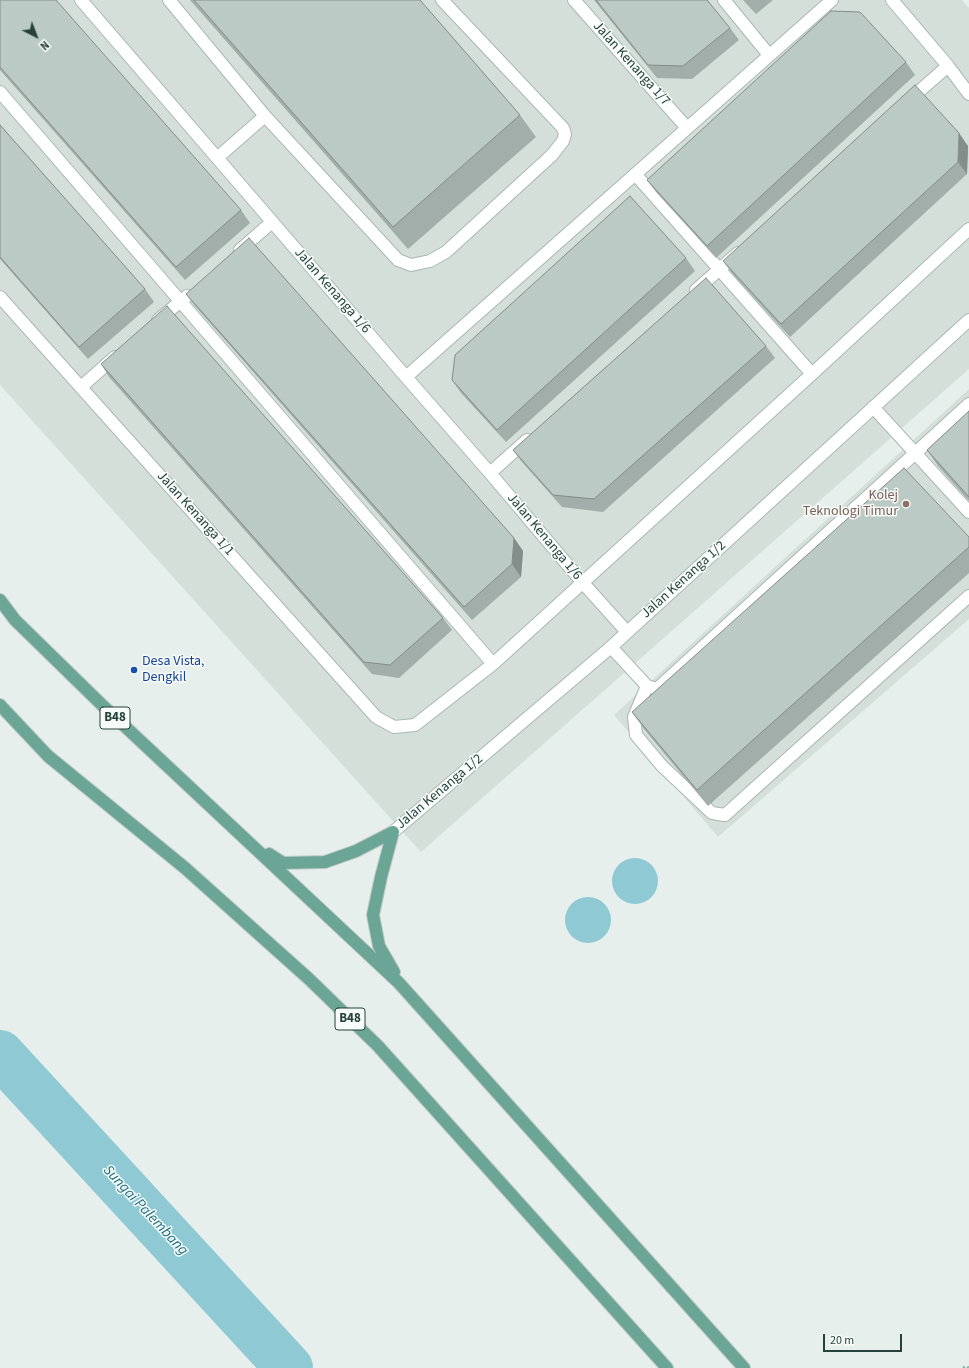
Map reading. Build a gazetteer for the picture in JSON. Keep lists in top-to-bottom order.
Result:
{
  "streets": {
    "main road": ["B48"],
    "street": [
      "Jalan Kenanga 1/7",
      "Jalan Kenanga 1/6",
      "Jalan Kenanga 1/1",
      "Jalan Kenanga 1/2"
    ]
  },
  "crossings": [
    ["Jalan Kenanga 1/6", "Jalan Kenanga 1/2"]
  ],
  "water": ["Sungai Palembang"],
  "places": ["Kolej Teknologi Timur", "Desa Vista, Dengkil"],
  "scale_bar": "20 m",
  "north": "bottom right"
}
